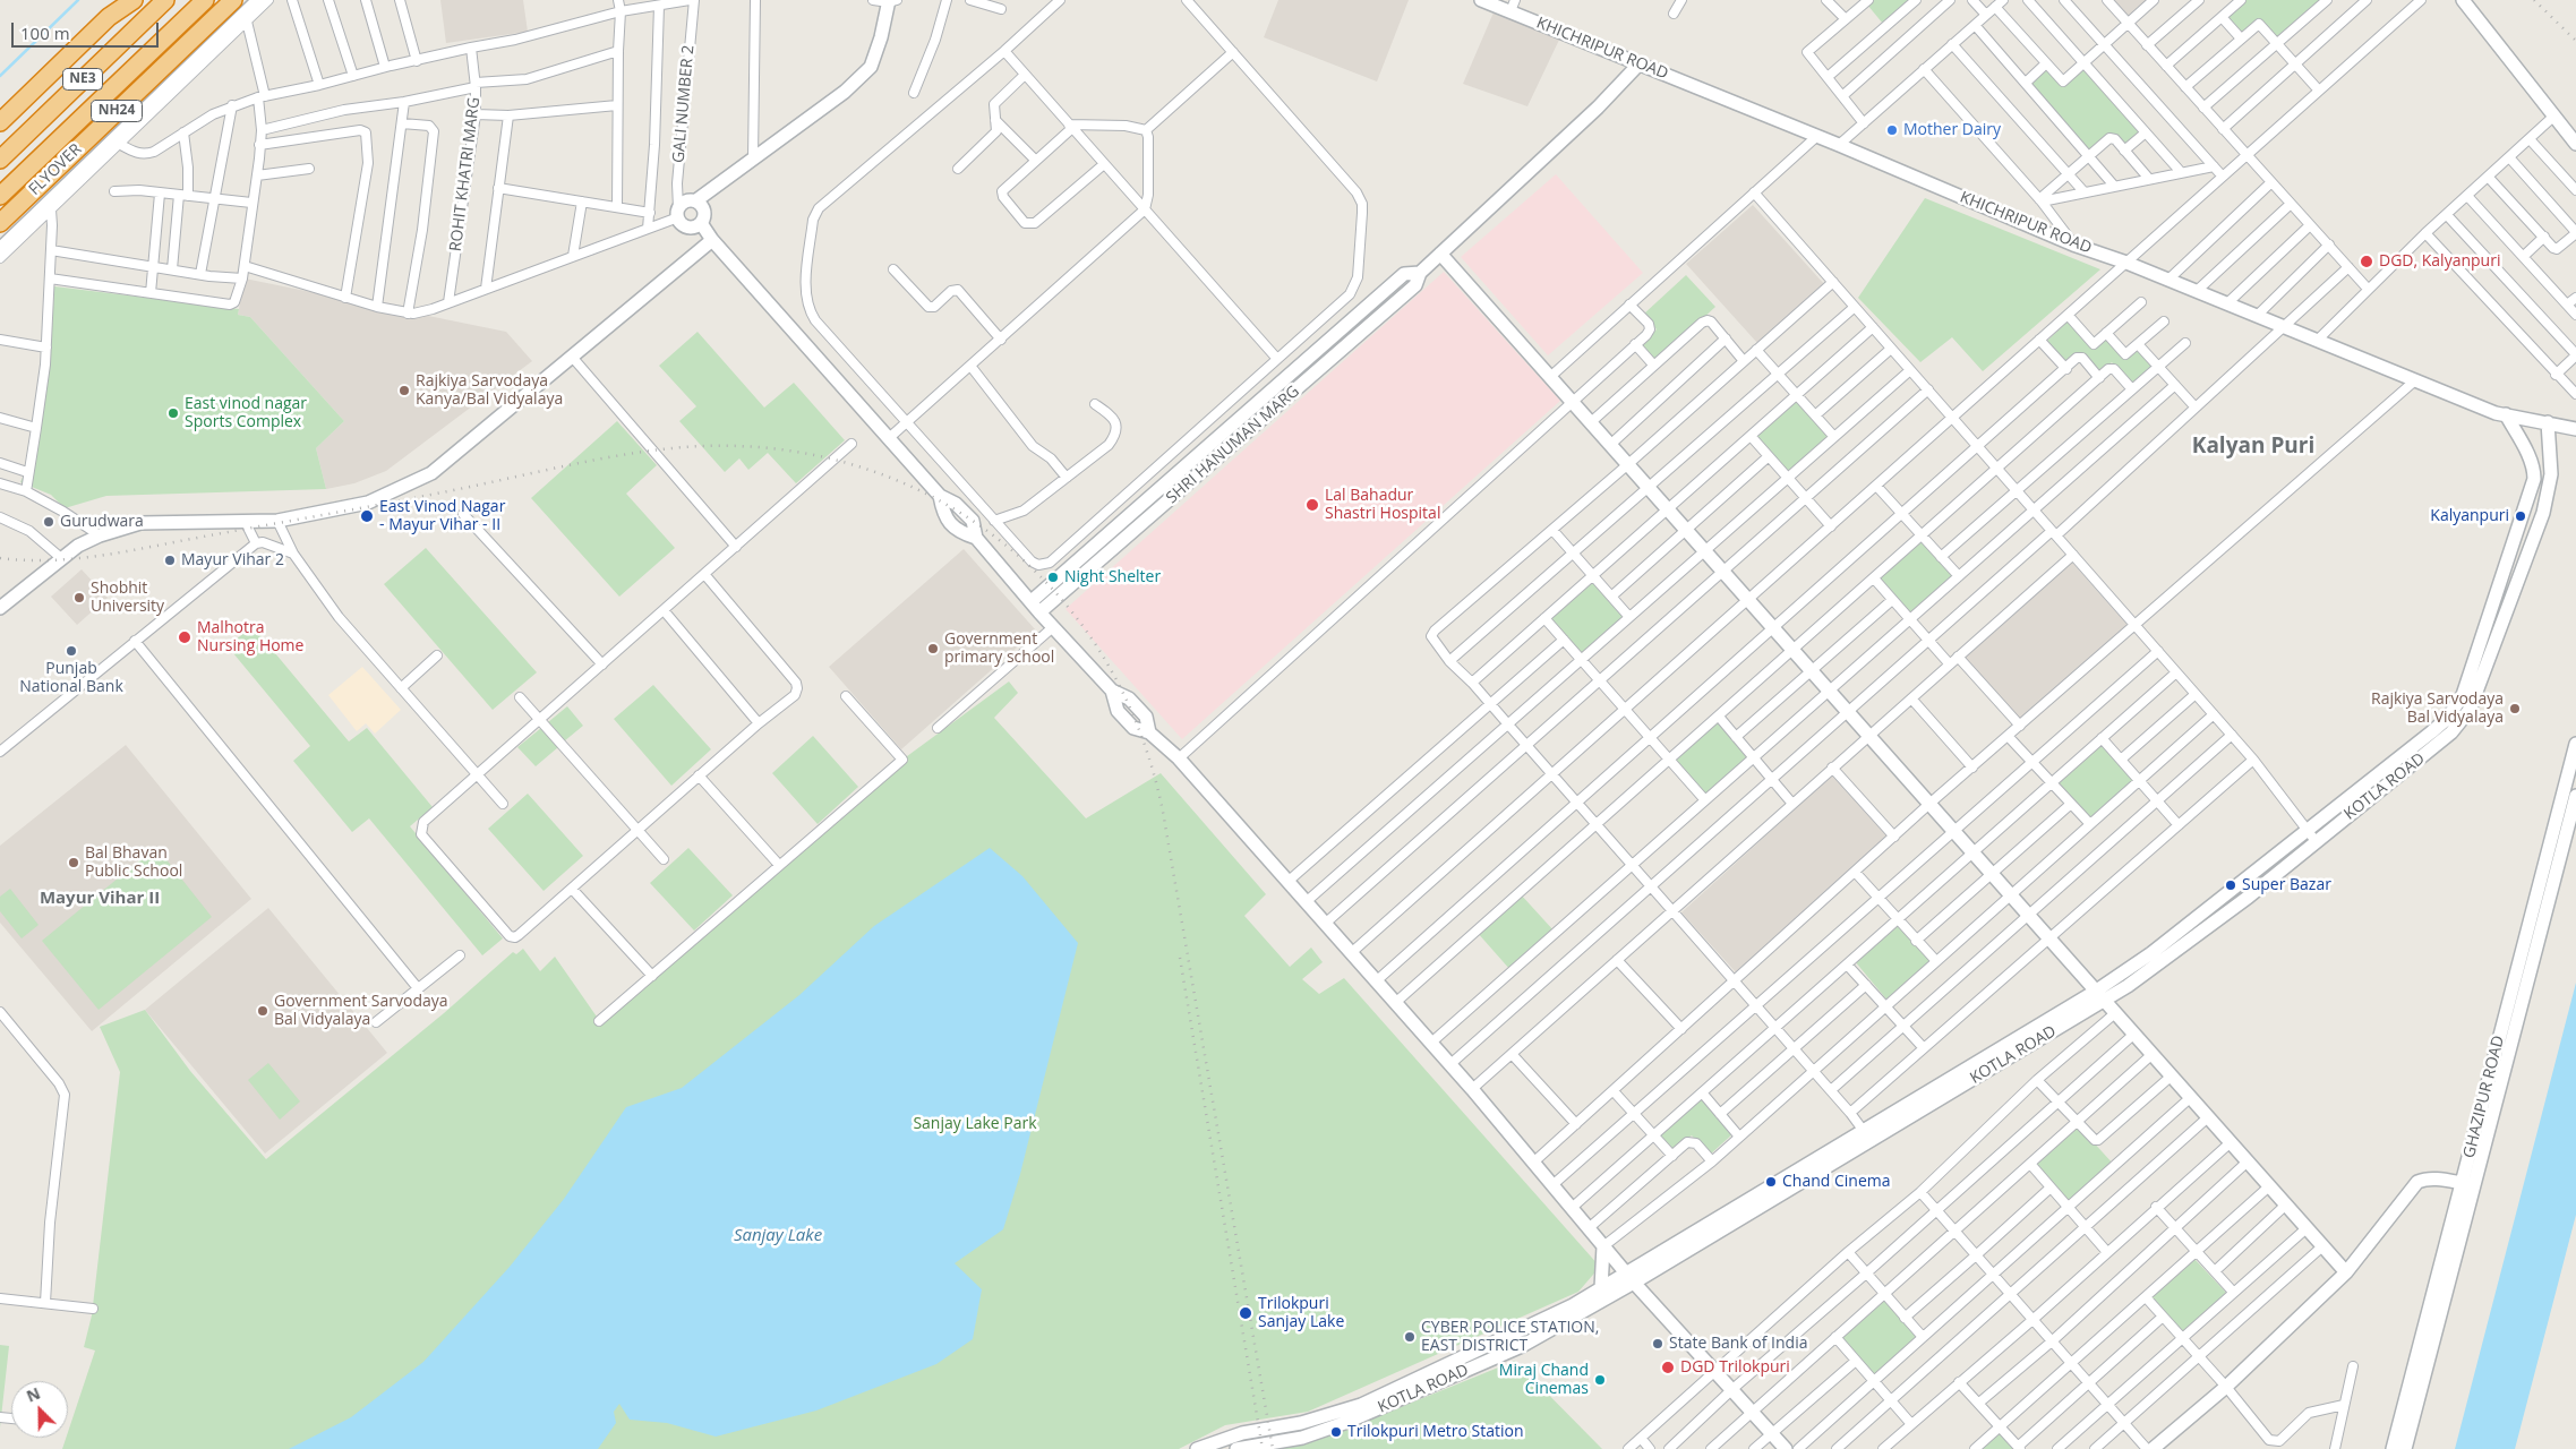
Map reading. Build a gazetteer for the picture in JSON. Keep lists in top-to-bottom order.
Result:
{
  "streets": {
    "highway": ["NE3", "NH24", "FLYOVER"],
    "street": [
      "KHICHRIPUR ROAD",
      "GALI NUMBER 2",
      "ROHIT KHATRI MARG",
      "SHRI HANUMAN MARG",
      "KOTLA ROAD",
      "GHAZIPUR ROAD"
    ]
  },
  "crossings": [
    ["KHICHRIPUR ROAD", "SHRI HANUMAN MARG"],
    ["KHICHRIPUR ROAD", "KOTLA ROAD"]
  ],
  "districts": ["Kalyan Puri", "Mayur Vihar II"],
  "water": ["Sanjay Lake"],
  "parks": ["Sanjay Lake Park"],
  "places": [
    "Mother Dairy",
    "DGD, Kalyanpuri",
    "Rajkiya Sarvodaya Kanya/Bal Vidyalaya",
    "East vinod nagar Sports Complex",
    "Lal Bahadur Shastri Hospital",
    "East Vinod Nagar - Mayur Vihar - II",
    "Kalyanpuri",
    "Gurudwara",
    "Mayur Vihar 2",
    "Night Shelter",
    "Shobhit University",
    "Malhotra Nursing Home",
    "Government primary school",
    "Punjab National Bank",
    "Rajkiya Sarvodaya Bal Vidyalaya",
    "Bal Bhavan Public School",
    "Super Bazar",
    "Government Sarvodaya Bal Vidyalaya",
    "Chand Cinema",
    "Trilokpuri Sanjay Lake",
    "CYBER POLICE STATION, EAST DISTRICT",
    "State Bank of India",
    "DGD Trilokpuri",
    "Miraj Chand Cinemas",
    "Trilokpuri Metro Station"
  ],
  "scale_bar": "100 m",
  "north": "top left"
}
